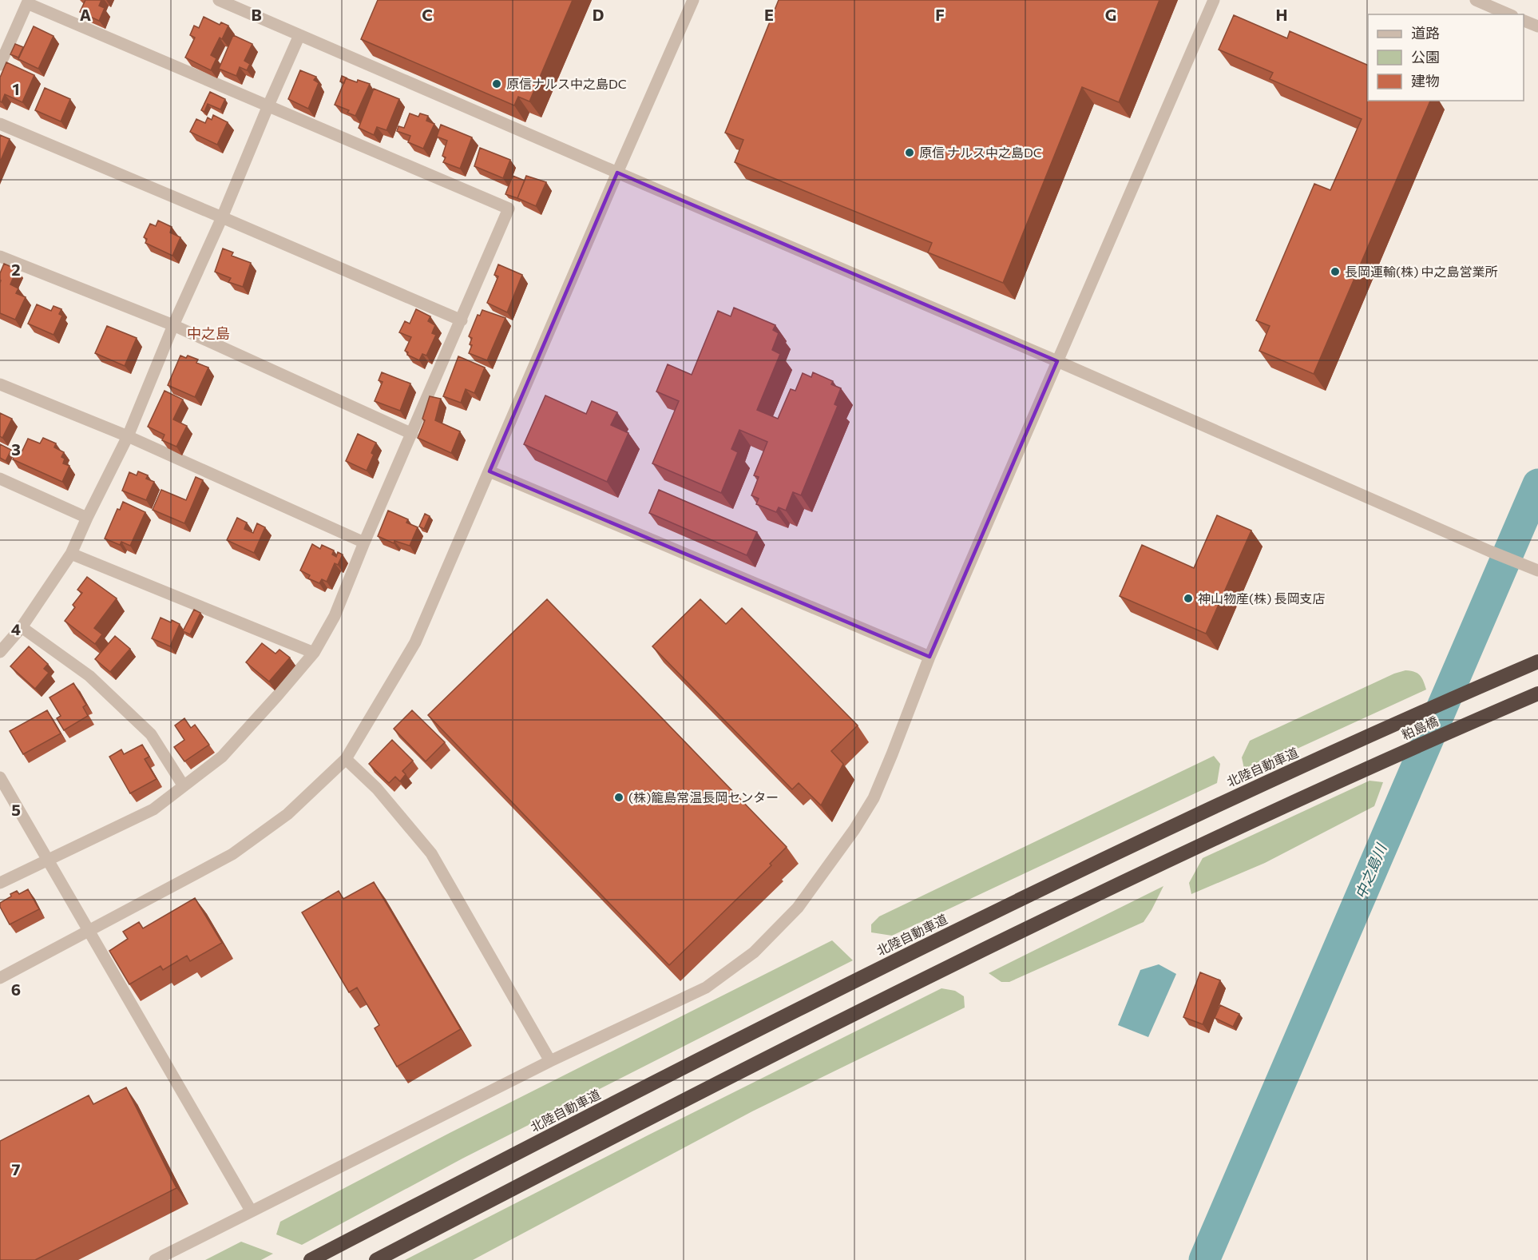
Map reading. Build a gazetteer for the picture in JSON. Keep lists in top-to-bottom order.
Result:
{
  "streets": {
    "highway": ["粕島橋", "北陸自動車道"]
  },
  "districts": ["中之島"],
  "water": ["中之島川"],
  "places": [
    "原信ナルス中之島DC",
    "原信 ナルス中之島DC",
    "長岡運輸(株) 中之島営業所",
    "神山物産(株) 長岡支店",
    "(株)籠島常温長岡センター"
  ],
  "legend": ["道路", "公園", "建物"],
  "grid": {
    "columns": [
      "A",
      "B",
      "C",
      "D",
      "E",
      "F",
      "G",
      "H"
    ],
    "rows": [
      "1",
      "2",
      "3",
      "4",
      "5",
      "6",
      "7"
    ]
  }
}
